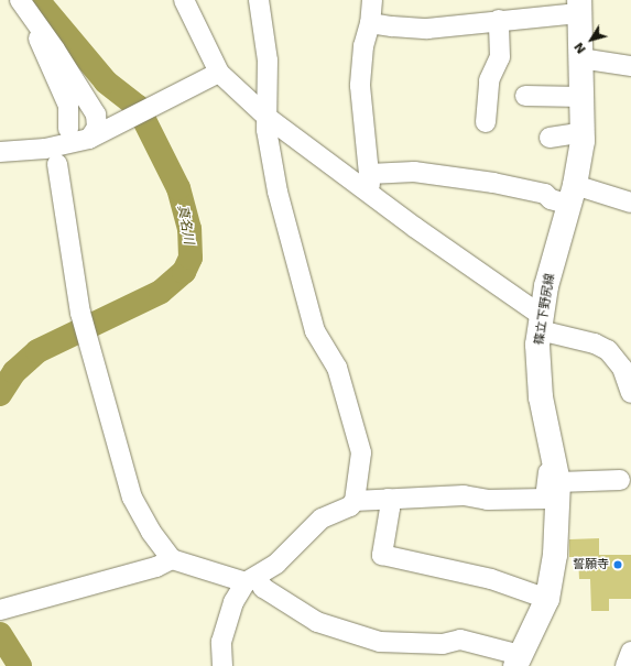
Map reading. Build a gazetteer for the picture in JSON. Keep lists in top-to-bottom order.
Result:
{
  "streets": {
    "main road": ["篠立下野尻線"]
  },
  "water": ["真名川"],
  "places": ["誓願寺"],
  "north": "bottom left"
}
